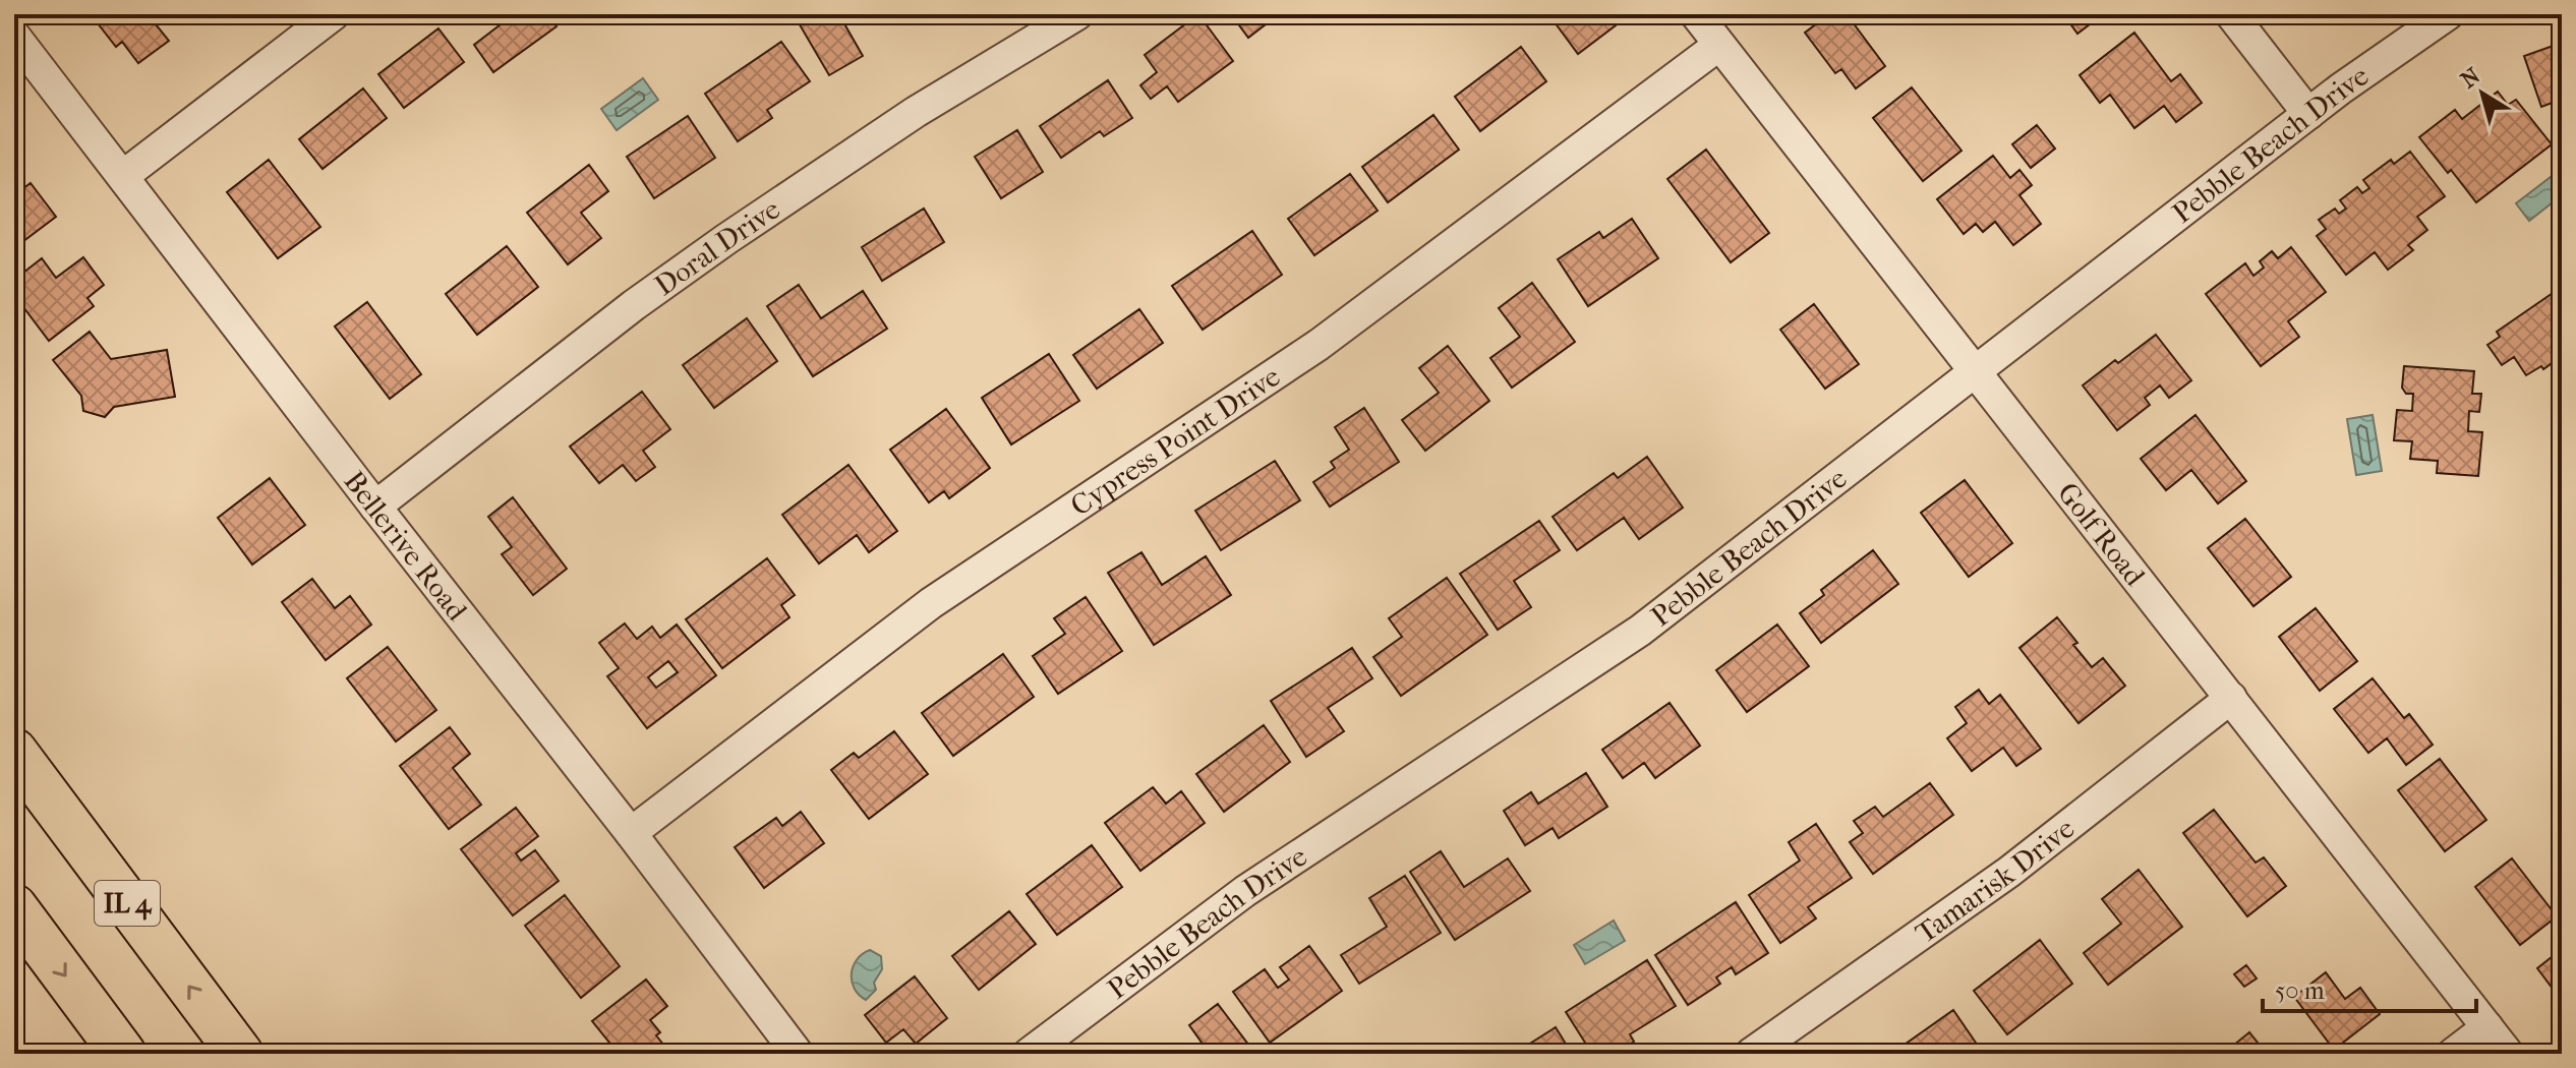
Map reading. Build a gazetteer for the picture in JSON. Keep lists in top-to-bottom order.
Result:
{
  "streets": {
    "highway": ["IL 4"],
    "street": [
      "Pebble Beach Drive",
      "Doral Drive",
      "Cypress Point Drive",
      "Golf Road",
      "Bellerive Road",
      "Tamarisk Drive"
    ]
  },
  "crossings": [
    ["Pebble Beach Drive", "Golf Road"],
    ["Doral Drive", "Bellerive Road"],
    ["Cypress Point Drive", "Golf Road"],
    ["Cypress Point Drive", "Bellerive Road"],
    ["Golf Road", "Tamarisk Drive"]
  ],
  "scale_bar": "50 m",
  "north": "top left"
}
